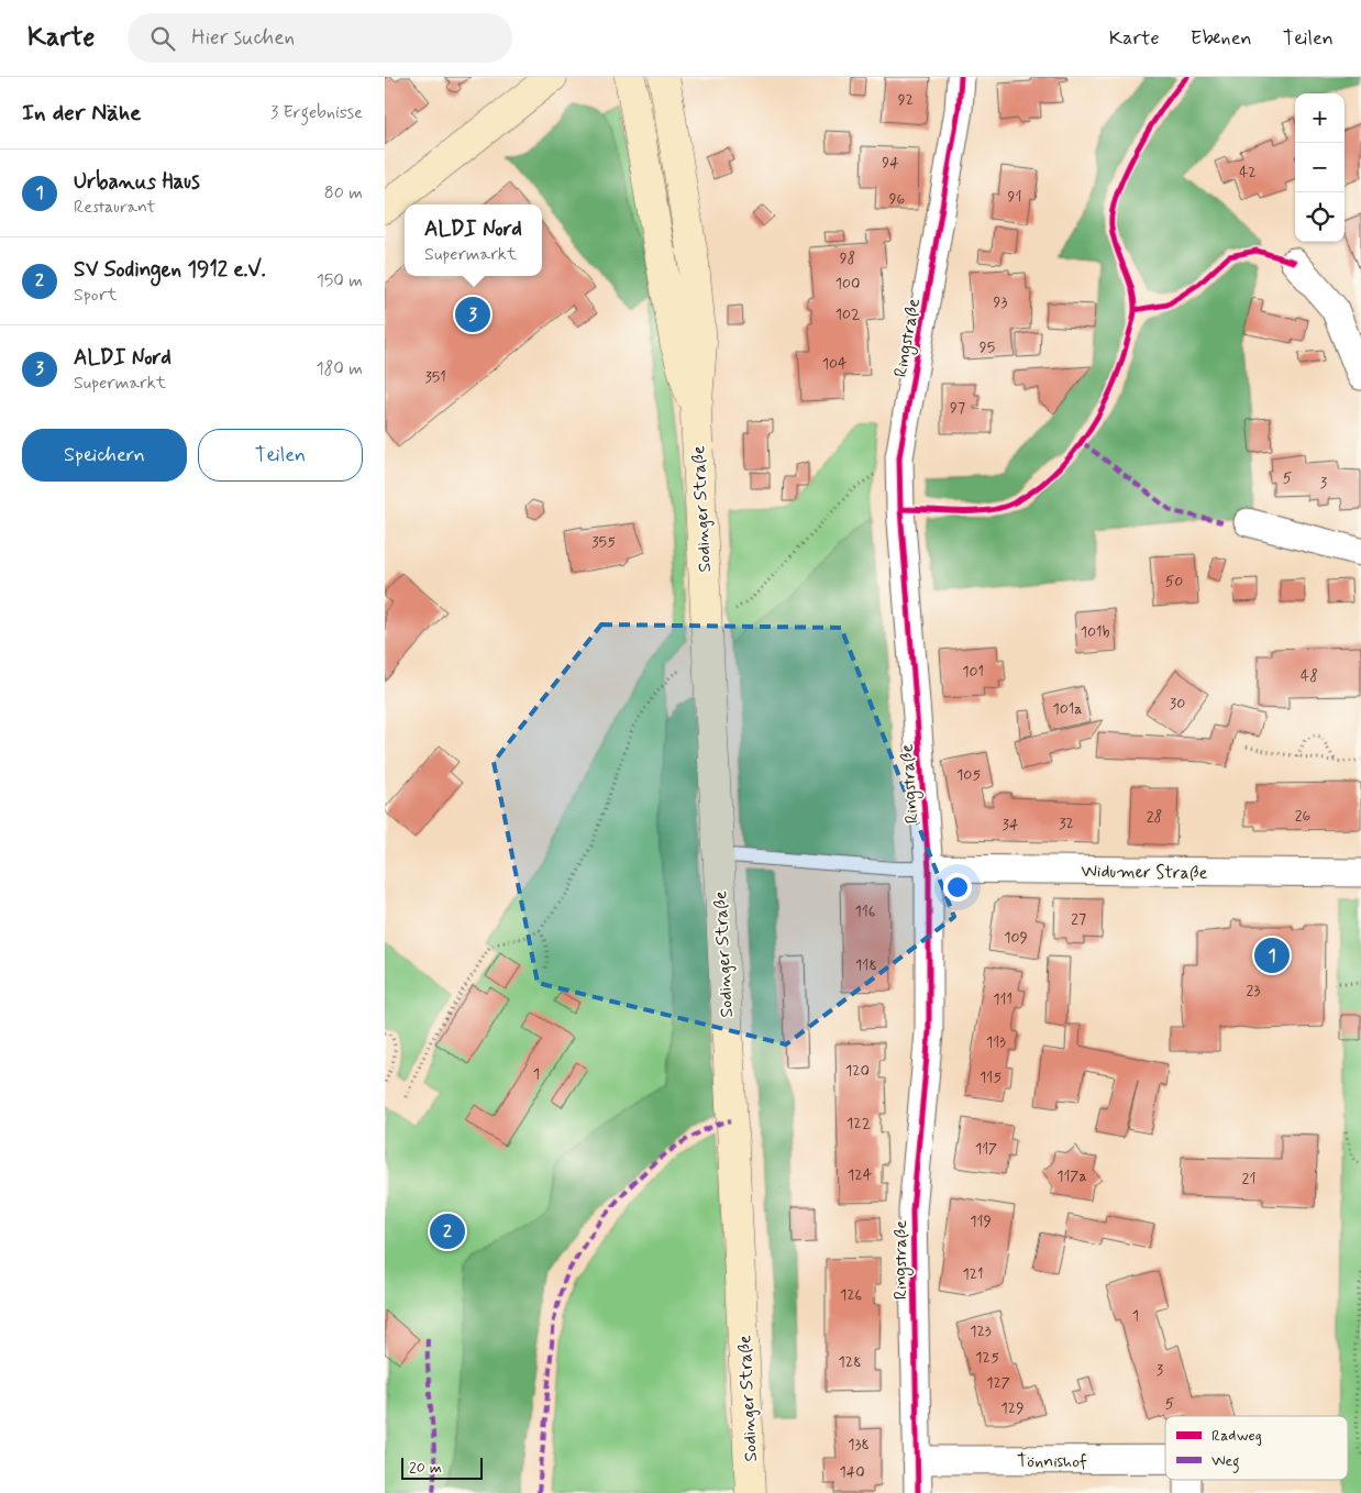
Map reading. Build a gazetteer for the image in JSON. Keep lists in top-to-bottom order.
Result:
{
  "streets": {
    "main road": ["Sodinger Straße"],
    "street": ["Ringstraße", "Widumer Straße", "Tönnishof"]
  },
  "crossings": [
    ["Ringstraße", "Widumer Straße"],
    ["Ringstraße", "Tönnishof"]
  ],
  "house_numbers": [
    "92",
    "94",
    "42",
    "91",
    "96",
    "98",
    "100",
    "93",
    "102",
    "95",
    "104",
    "351",
    "97",
    "5",
    "3",
    "355",
    "50",
    "101b",
    "101",
    "48",
    "30",
    "101a",
    "105",
    "26",
    "28",
    "32",
    "34",
    "116",
    "27",
    "109",
    "118",
    "23",
    "111",
    "113",
    "120",
    "1",
    "115",
    "122",
    "117",
    "124",
    "117a",
    "21",
    "119",
    "121",
    "126",
    "1",
    "123",
    "125",
    "128",
    "3",
    "127",
    "5",
    "129",
    "138",
    "140"
  ],
  "legend": ["Radweg", "Weg"],
  "scale_bar": "20 m",
  "page": {
    "header": "Karte",
    "search": "Hier suchen",
    "nav": ["Karte", "Ebenen", "Teilen"],
    "heading": ["In der Nähe", "3 Ergebnisse"],
    "map_buttons": ["+", "−"],
    "list": [
      {
        "mark": "1",
        "name": "Urbanus Haus",
        "note": "Restaurant",
        "value": "80 m"
      },
      {
        "mark": "2",
        "name": "SV Sodingen 1912 e.V.",
        "note": "Sport",
        "value": "150 m"
      },
      {
        "mark": "3",
        "name": "ALDI Nord",
        "note": "Supermarkt",
        "value": "180 m"
      }
    ],
    "popup": ["ALDI Nord", "Supermarkt"],
    "pins": ["3", "1", "2"],
    "buttons": ["Speichern", "Teilen"],
    "scale": "20 m"
  }
}
